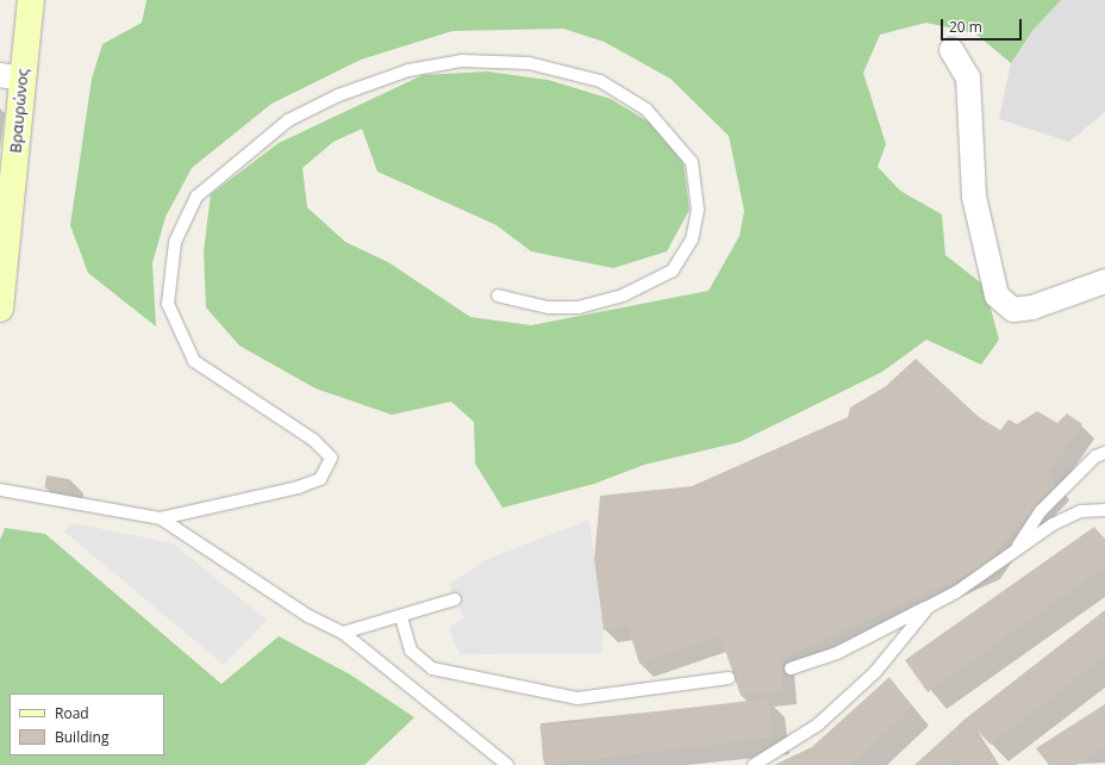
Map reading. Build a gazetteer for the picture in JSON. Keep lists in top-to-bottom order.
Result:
{
  "streets": {
    "main road": ["Βραυρώνος"]
  },
  "legend": ["Road", "Building"],
  "scale_bar": "20 m"
}
